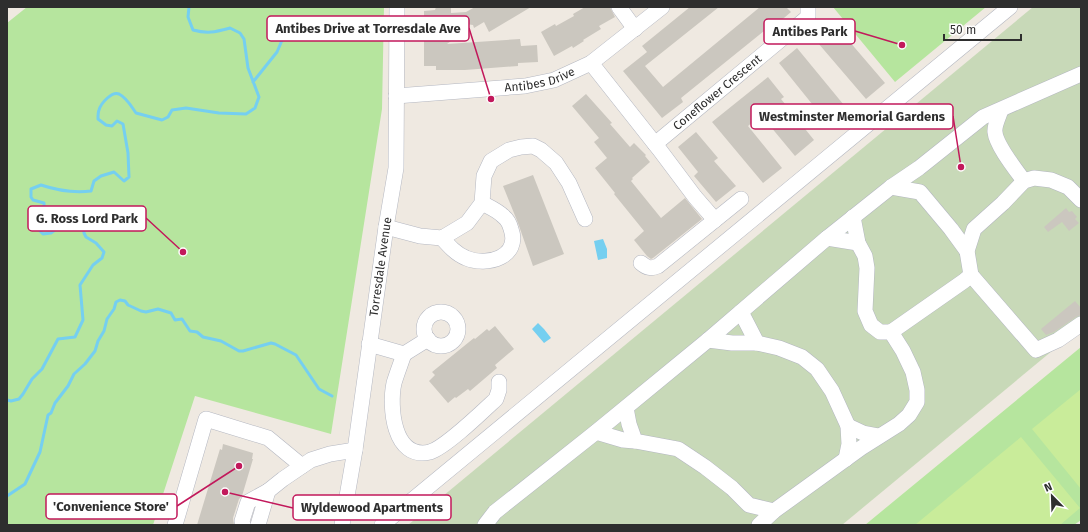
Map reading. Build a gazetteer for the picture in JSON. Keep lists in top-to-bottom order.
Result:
{
  "streets": {
    "street": ["Antibes Drive", "Coneflower Crescent", "Torresdale Avenue"]
  },
  "crossings": [
    ["Antibes Drive", "Torresdale Avenue"]
  ],
  "places": [
    "Antibes Park",
    "Antibes Drive at Torresdale Ave",
    "Westminster Memorial Gardens",
    "G. Ross Lord Park",
    "'Convenience Store'",
    "Wyldewood Apartments"
  ],
  "scale_bar": "50 m",
  "north": "top left"
}
